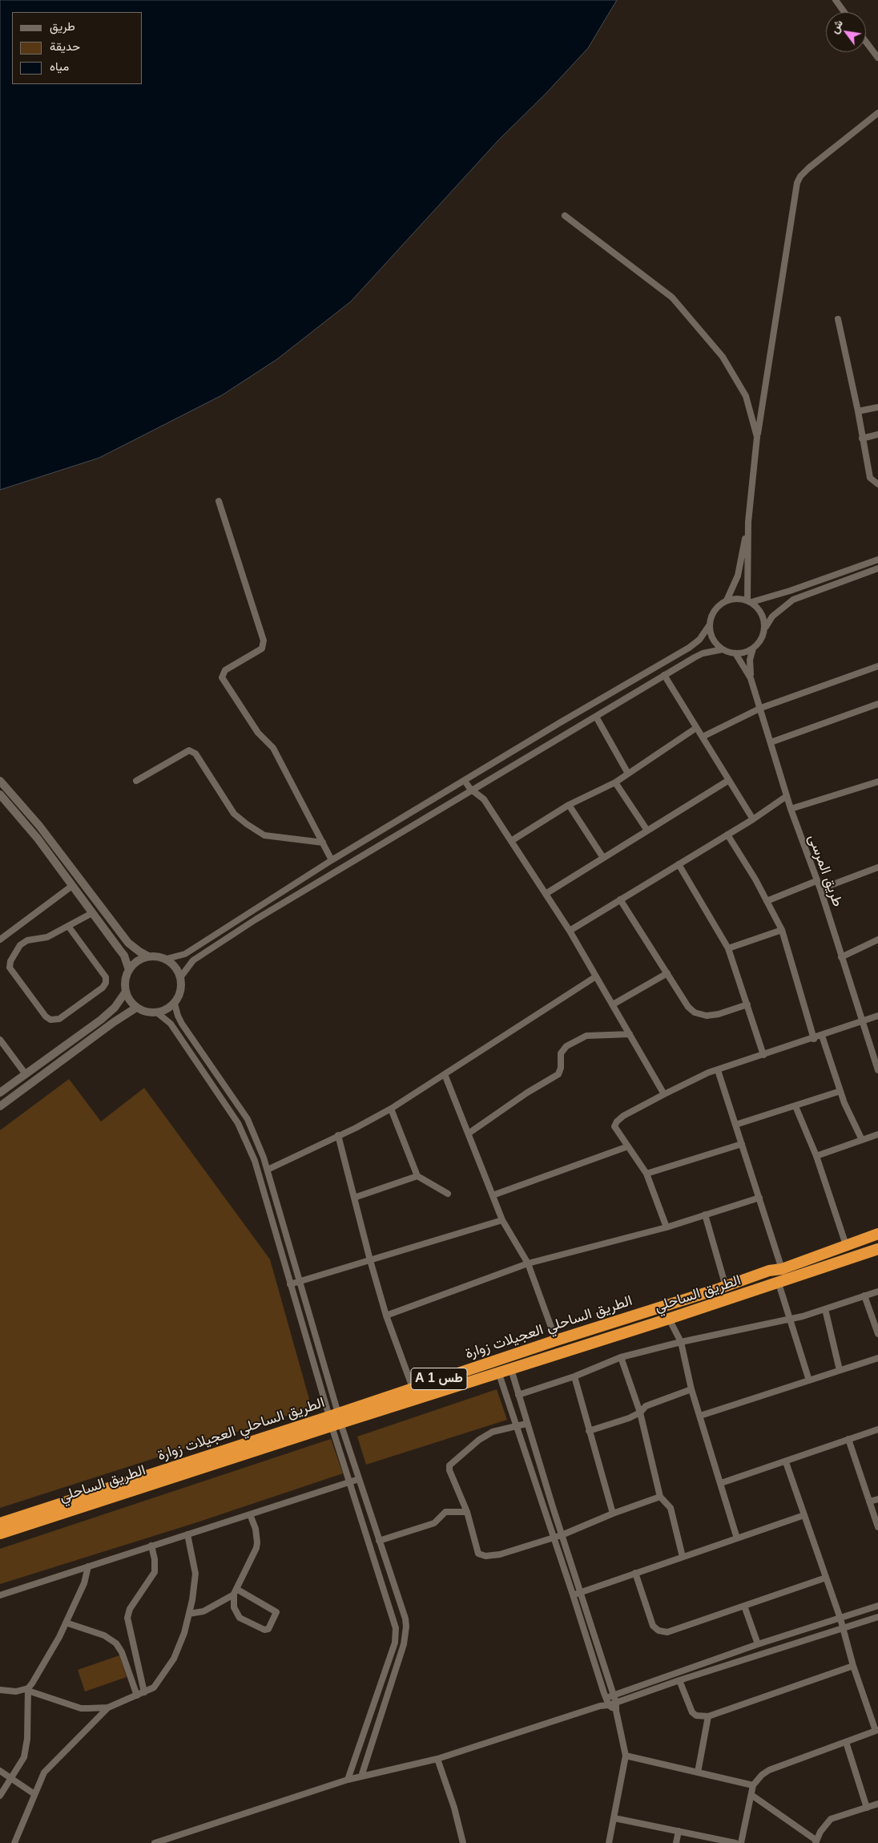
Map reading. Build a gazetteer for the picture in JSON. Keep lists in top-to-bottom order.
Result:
{
  "streets": {
    "highway": ["الطريق الساحلي", "الطريق الساحلي العجيلات زوارة", "A 1 طس"],
    "street": ["طريق المرسى"]
  },
  "crossings": [
    ["الطريق الساحلي", "الطريق الساحلي العجيلات زوارة"]
  ],
  "legend": ["طريق", "حديقة", "مياه"],
  "north": "top left"
}
